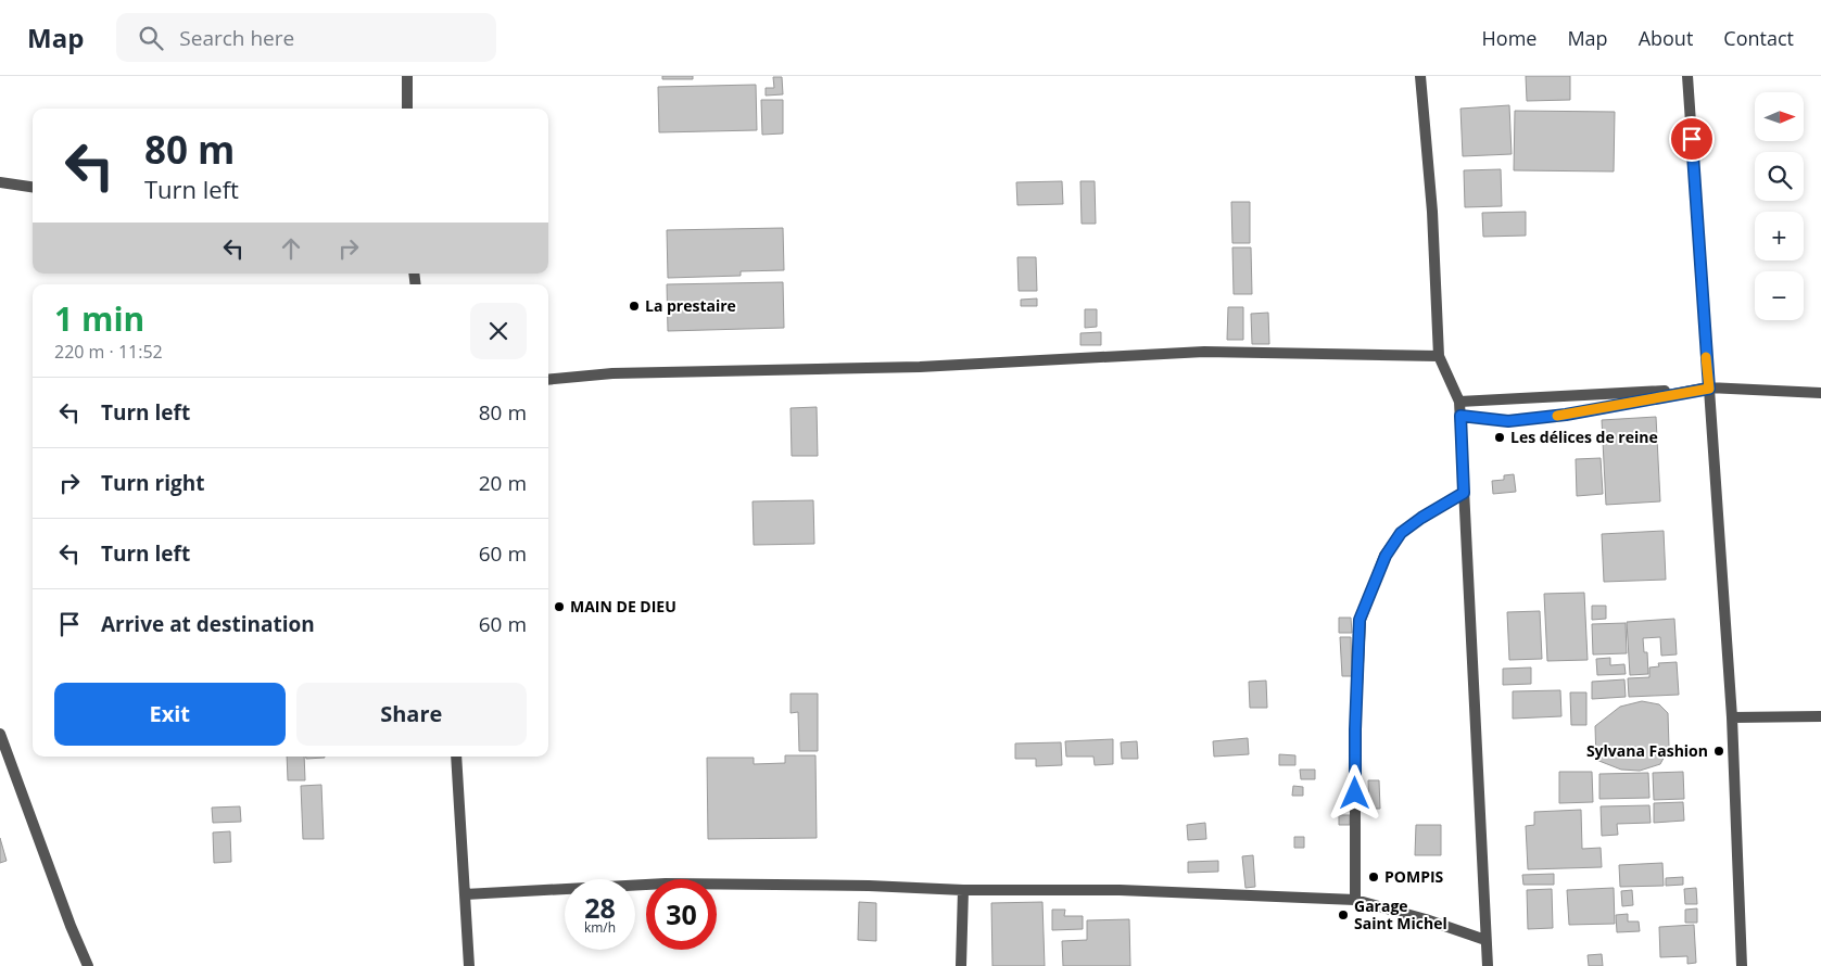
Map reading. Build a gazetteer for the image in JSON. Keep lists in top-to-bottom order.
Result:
{
  "places": [
    "La prestaire",
    "Les délices de reine",
    "MAIN DE DIEU",
    "Sylvana Fashion",
    "POMPIS",
    "Garage Saint Michel"
  ],
  "north": "right",
  "page": {
    "header": "Map",
    "search": "Search here",
    "nav": [
      "Home",
      "Map",
      "About",
      "Contact"
    ],
    "map_buttons": ["+", "−"],
    "turn": ["80 m", "Turn left"],
    "heading": ["1 min", "220 m · 11:52"],
    "list": [
      {
        "name": "Turn left",
        "value": "80 m"
      },
      {
        "name": "Turn right",
        "value": "20 m"
      },
      {
        "name": "Turn left",
        "value": "60 m"
      },
      {
        "name": "Arrive at destination",
        "value": "60 m"
      }
    ],
    "buttons": ["Exit", "Share"],
    "speed": "28 km/h",
    "limit": "30"
  }
}
